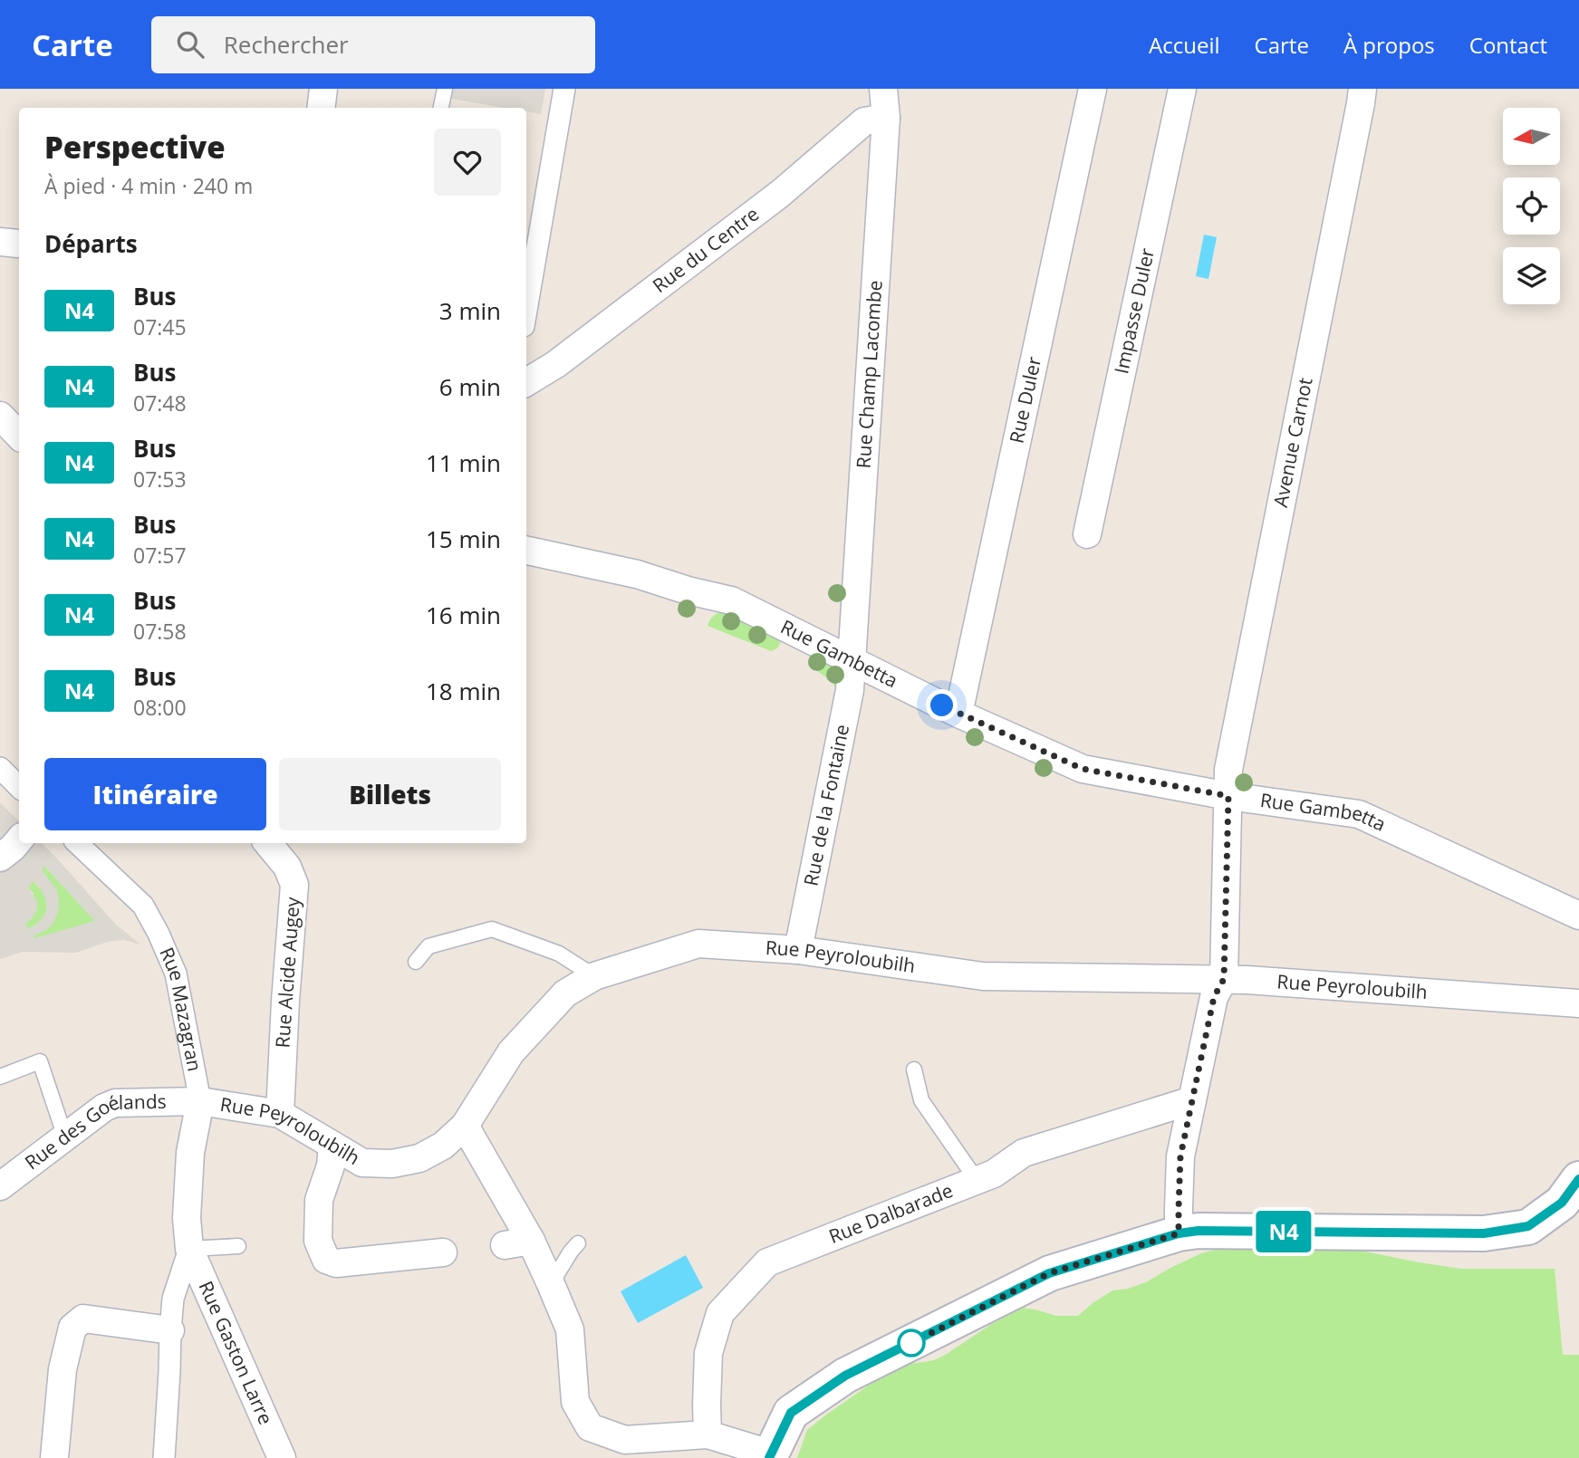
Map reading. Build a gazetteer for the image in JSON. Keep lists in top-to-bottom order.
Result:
{
  "streets": {
    "street": [
      "Rue du Centre",
      "Impasse Duler",
      "Rue Champ Lacombe",
      "Rue Duler",
      "Avenue Carnot",
      "Rue Gambetta",
      "Rue de la Fontaine",
      "Rue Peyroloubilh",
      "Rue Alcide Augey",
      "Rue Mazagran",
      "Rue des Goélands",
      "Rue Dalbarade",
      "Rue Gaston Larre"
    ]
  },
  "crossings": [
    ["Rue du Centre", "Rue Champ Lacombe"],
    ["Rue Champ Lacombe", "Rue Gambetta"],
    ["Rue Champ Lacombe", "Rue de la Fontaine"],
    ["Rue Duler", "Rue Gambetta"],
    ["Avenue Carnot", "Rue Gambetta"],
    ["Avenue Carnot", "Rue Peyroloubilh"],
    ["Rue Gambetta", "Rue de la Fontaine"],
    ["Rue de la Fontaine", "Rue Peyroloubilh"],
    ["Rue Peyroloubilh", "Rue Alcide Augey"],
    ["Rue Peyroloubilh", "Rue Mazagran"],
    ["Rue Peyroloubilh", "Rue des Goélands"],
    ["Rue Mazagran", "Rue des Goélands"],
    ["Rue Mazagran", "Rue Gaston Larre"]
  ],
  "lines": ["bus line N4"],
  "north": "left",
  "page": {
    "header": "Carte",
    "search": "Rechercher",
    "nav": [
      "Accueil",
      "Carte",
      "À propos",
      "Contact"
    ],
    "on_map": "N4",
    "heading": [
      ["Perspective", "À pied · 4 min · 240 m"],
      "Départs"
    ],
    "list": [
      {
        "mark": "N4",
        "name": "Bus",
        "note": "07:45",
        "value": "3 min"
      },
      {
        "mark": "N4",
        "name": "Bus",
        "note": "07:48",
        "value": "6 min"
      },
      {
        "mark": "N4",
        "name": "Bus",
        "note": "07:53",
        "value": "11 min"
      },
      {
        "mark": "N4",
        "name": "Bus",
        "note": "07:57",
        "value": "15 min"
      },
      {
        "mark": "N4",
        "name": "Bus",
        "note": "07:58",
        "value": "16 min"
      },
      {
        "mark": "N4",
        "name": "Bus",
        "note": "08:00",
        "value": "18 min"
      }
    ],
    "buttons": ["Itinéraire", "Billets"]
  }
}
